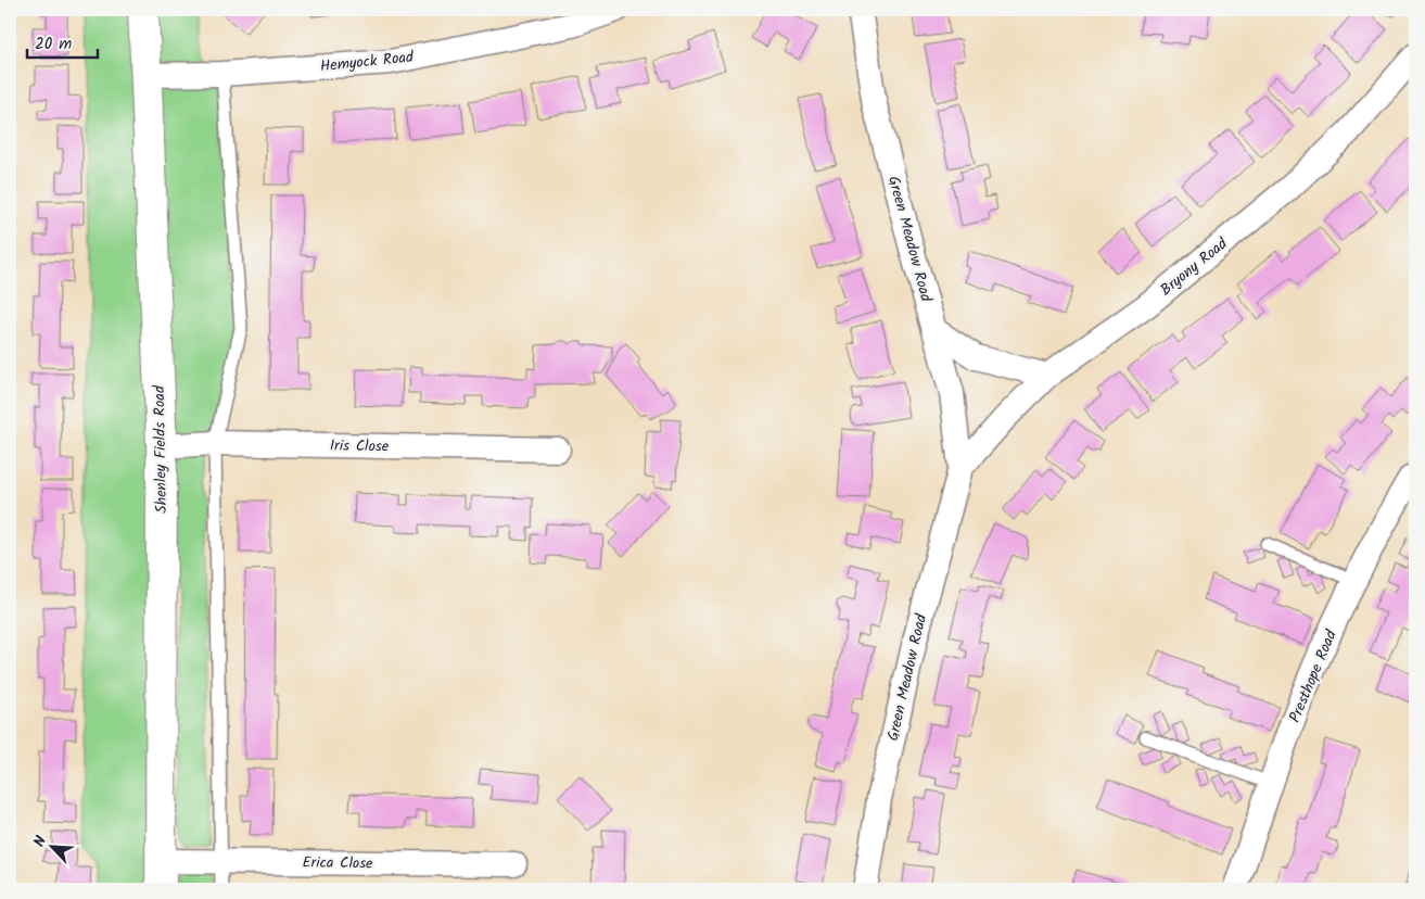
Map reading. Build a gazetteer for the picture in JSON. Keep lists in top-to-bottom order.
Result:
{
  "streets": {
    "street": [
      "Hemyock Road",
      "Green Meadow Road",
      "Bryony Road",
      "Iris Close",
      "Shenley Fields Road",
      "Presthope Road",
      "Erica Close"
    ]
  },
  "crossings": [
    ["Hemyock Road", "Shenley Fields Road"],
    ["Green Meadow Road", "Bryony Road"],
    ["Iris Close", "Shenley Fields Road"],
    ["Shenley Fields Road", "Erica Close"]
  ],
  "scale_bar": "20 m",
  "north": "top left"
}
